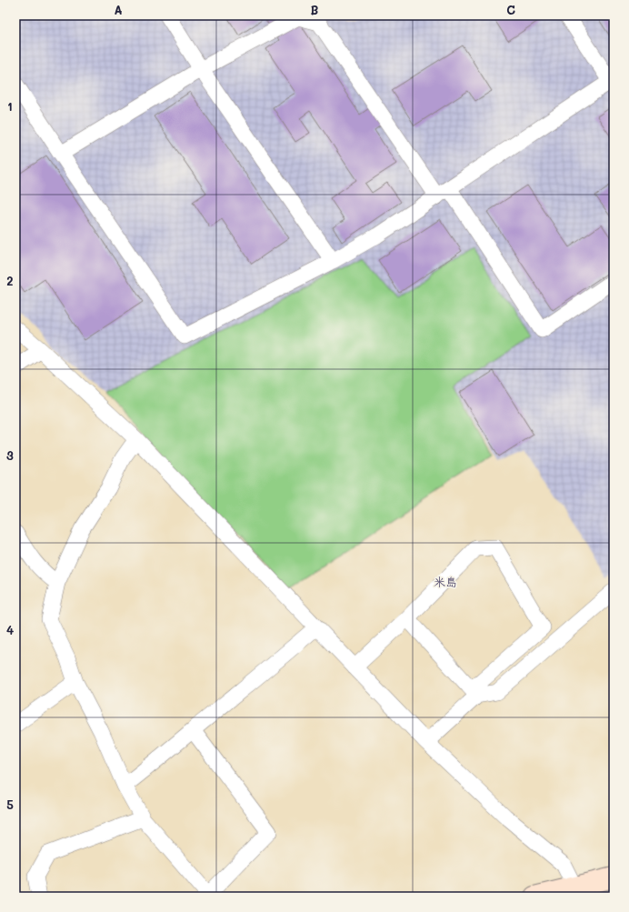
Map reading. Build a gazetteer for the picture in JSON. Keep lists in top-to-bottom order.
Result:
{
  "districts": ["米島"],
  "grid": {
    "columns": ["A", "B", "C"],
    "rows": [
      "1",
      "2",
      "3",
      "4",
      "5"
    ]
  }
}
